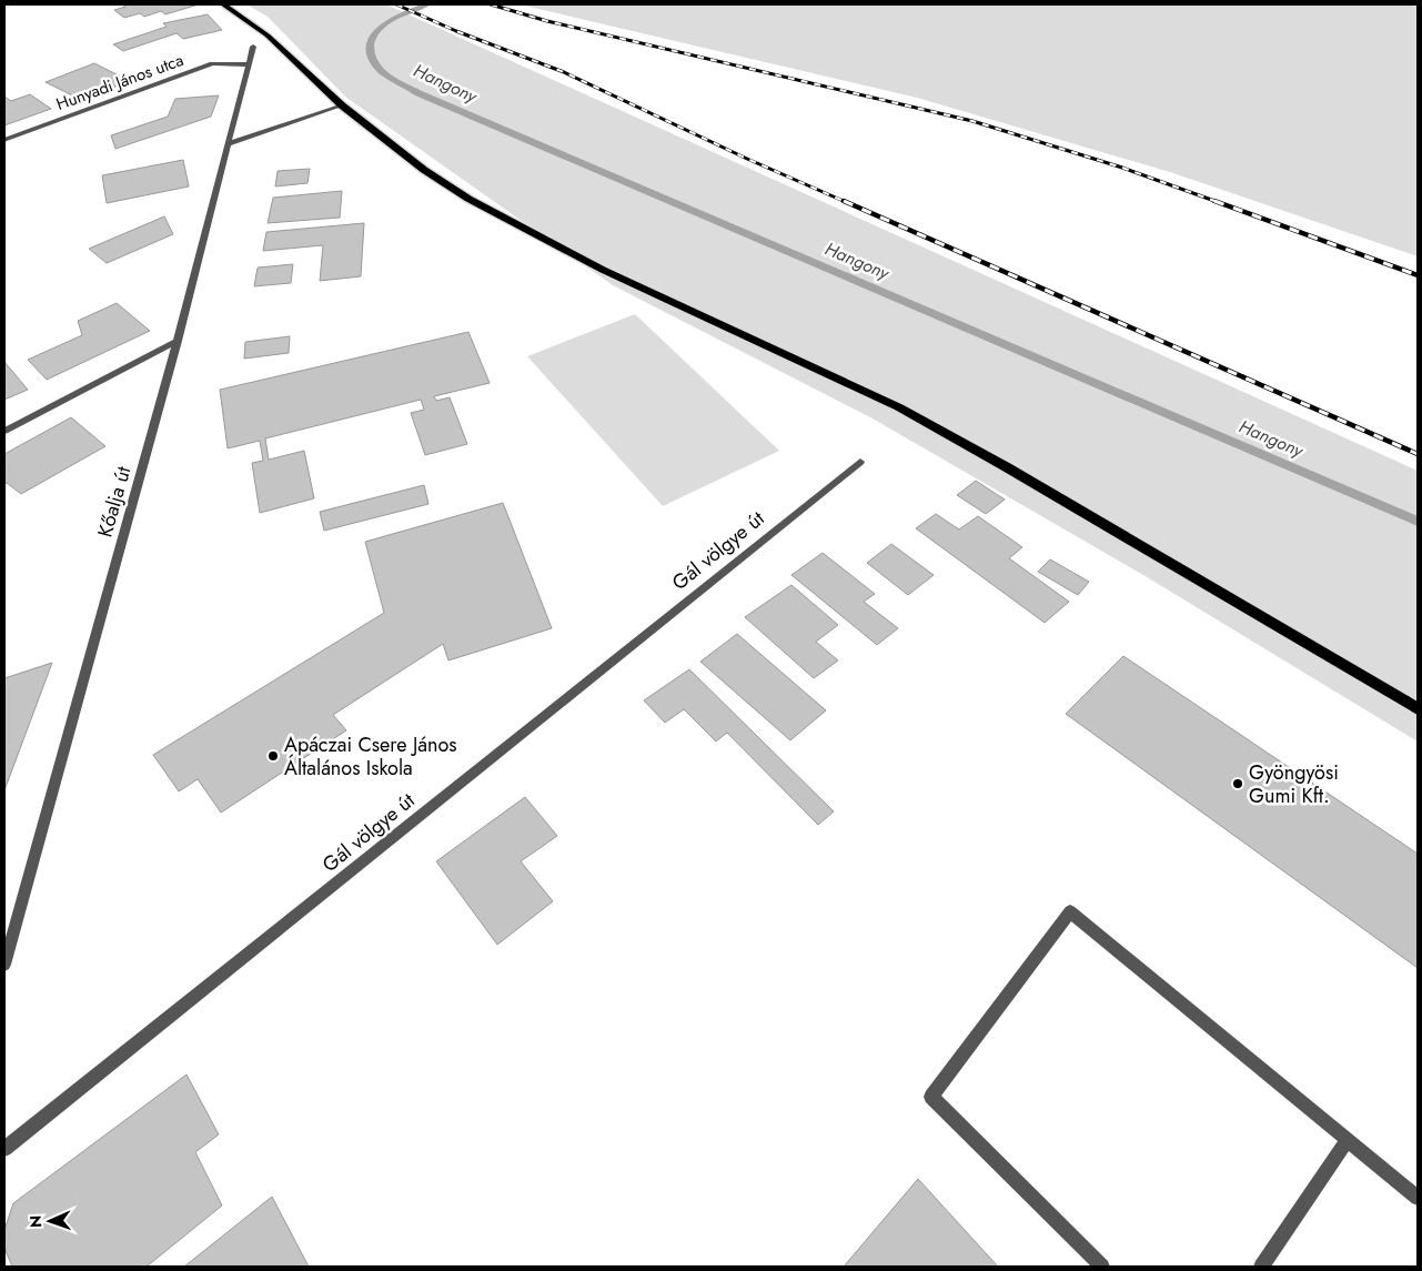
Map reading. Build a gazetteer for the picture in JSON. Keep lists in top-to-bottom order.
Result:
{
  "streets": {
    "street": ["Hunyadi János utca", "Kőalja út", "Gál völgye út"]
  },
  "crossings": [
    ["Hunyadi János utca", "Kőalja út"]
  ],
  "water": ["Hangony"],
  "places": ["Apáczai Csere János Általános Iskola", "Gyöngyösi Gumi Kft."],
  "north": "left"
}
